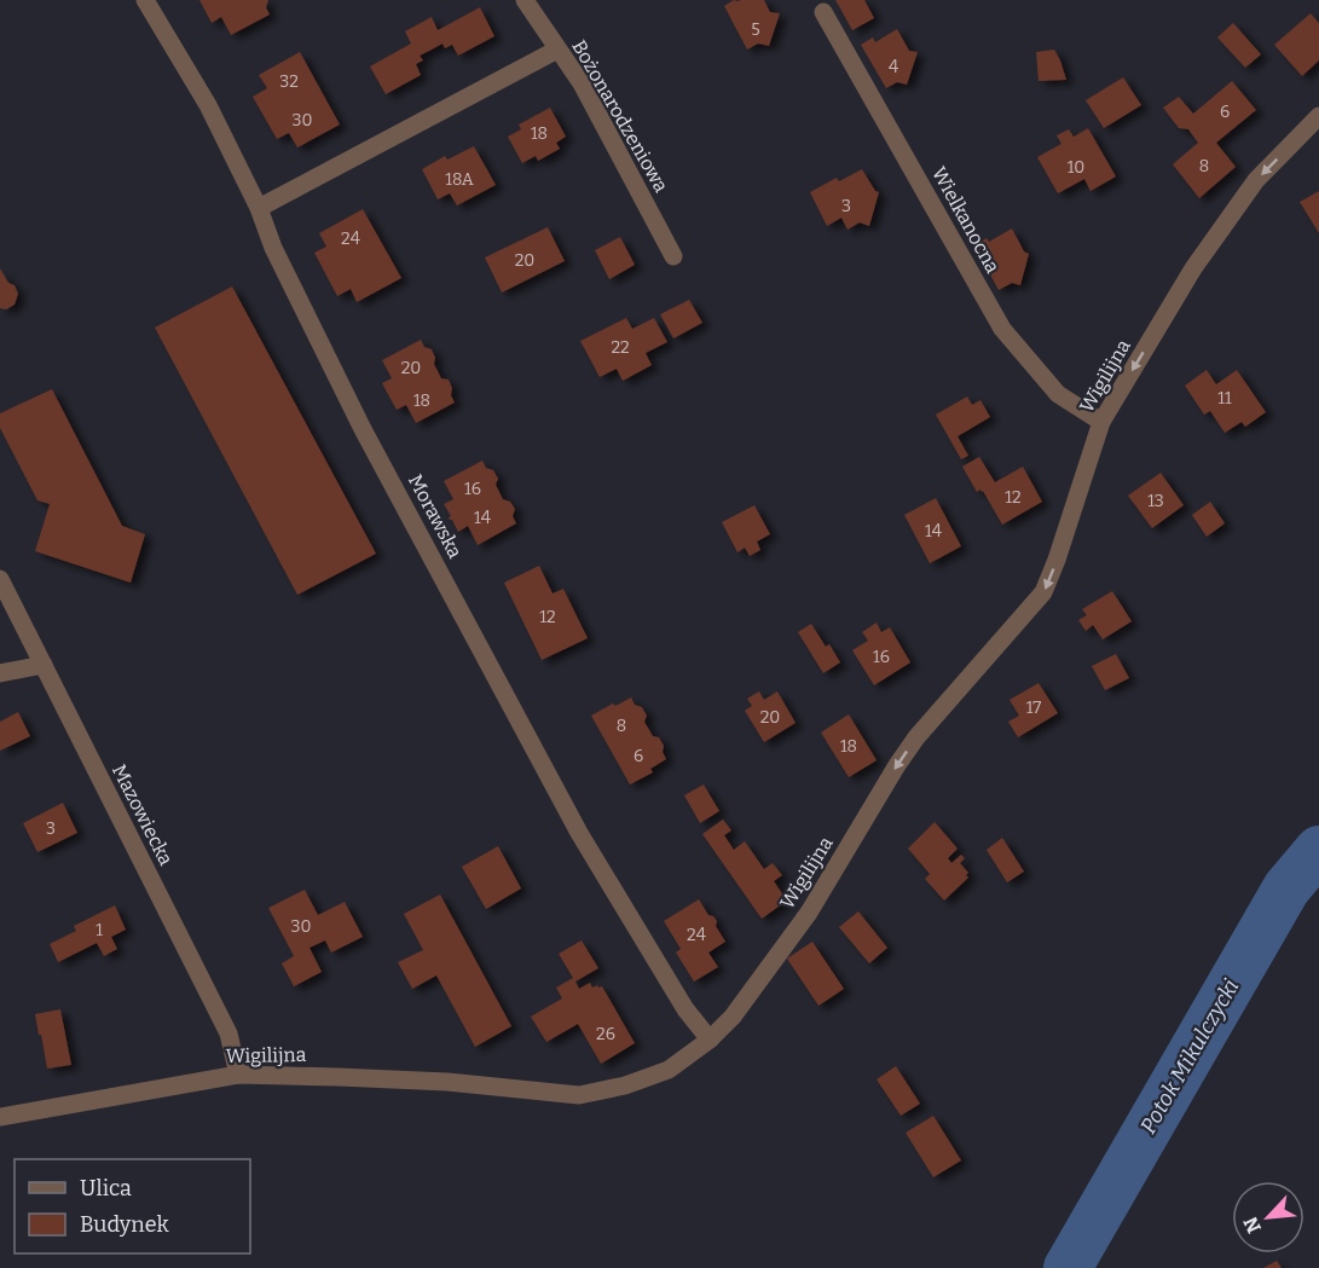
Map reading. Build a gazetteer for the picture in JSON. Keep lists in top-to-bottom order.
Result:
{
  "streets": {
    "street": [
      "Bożonarodzeniowa",
      "Wielkanocna",
      "Wigilijna",
      "Morawska",
      "Mazowiecka"
    ]
  },
  "crossings": [
    ["Wielkanocna", "Wigilijna"],
    ["Wigilijna", "Morawska"],
    ["Wigilijna", "Mazowiecka"]
  ],
  "one_way": ["Wigilijna"],
  "water": ["Potok Mikulczycki"],
  "house_numbers": [
    "5",
    "4",
    "32",
    "6",
    "30",
    "18",
    "8",
    "10",
    "18A",
    "3",
    "24",
    "20",
    "22",
    "20",
    "11",
    "18",
    "16",
    "12",
    "13",
    "14",
    "14",
    "12",
    "16",
    "17",
    "20",
    "8",
    "18",
    "6",
    "3",
    "30",
    "1",
    "24",
    "26"
  ],
  "legend": ["Ulica", "Budynek"],
  "north": "bottom left"
}
